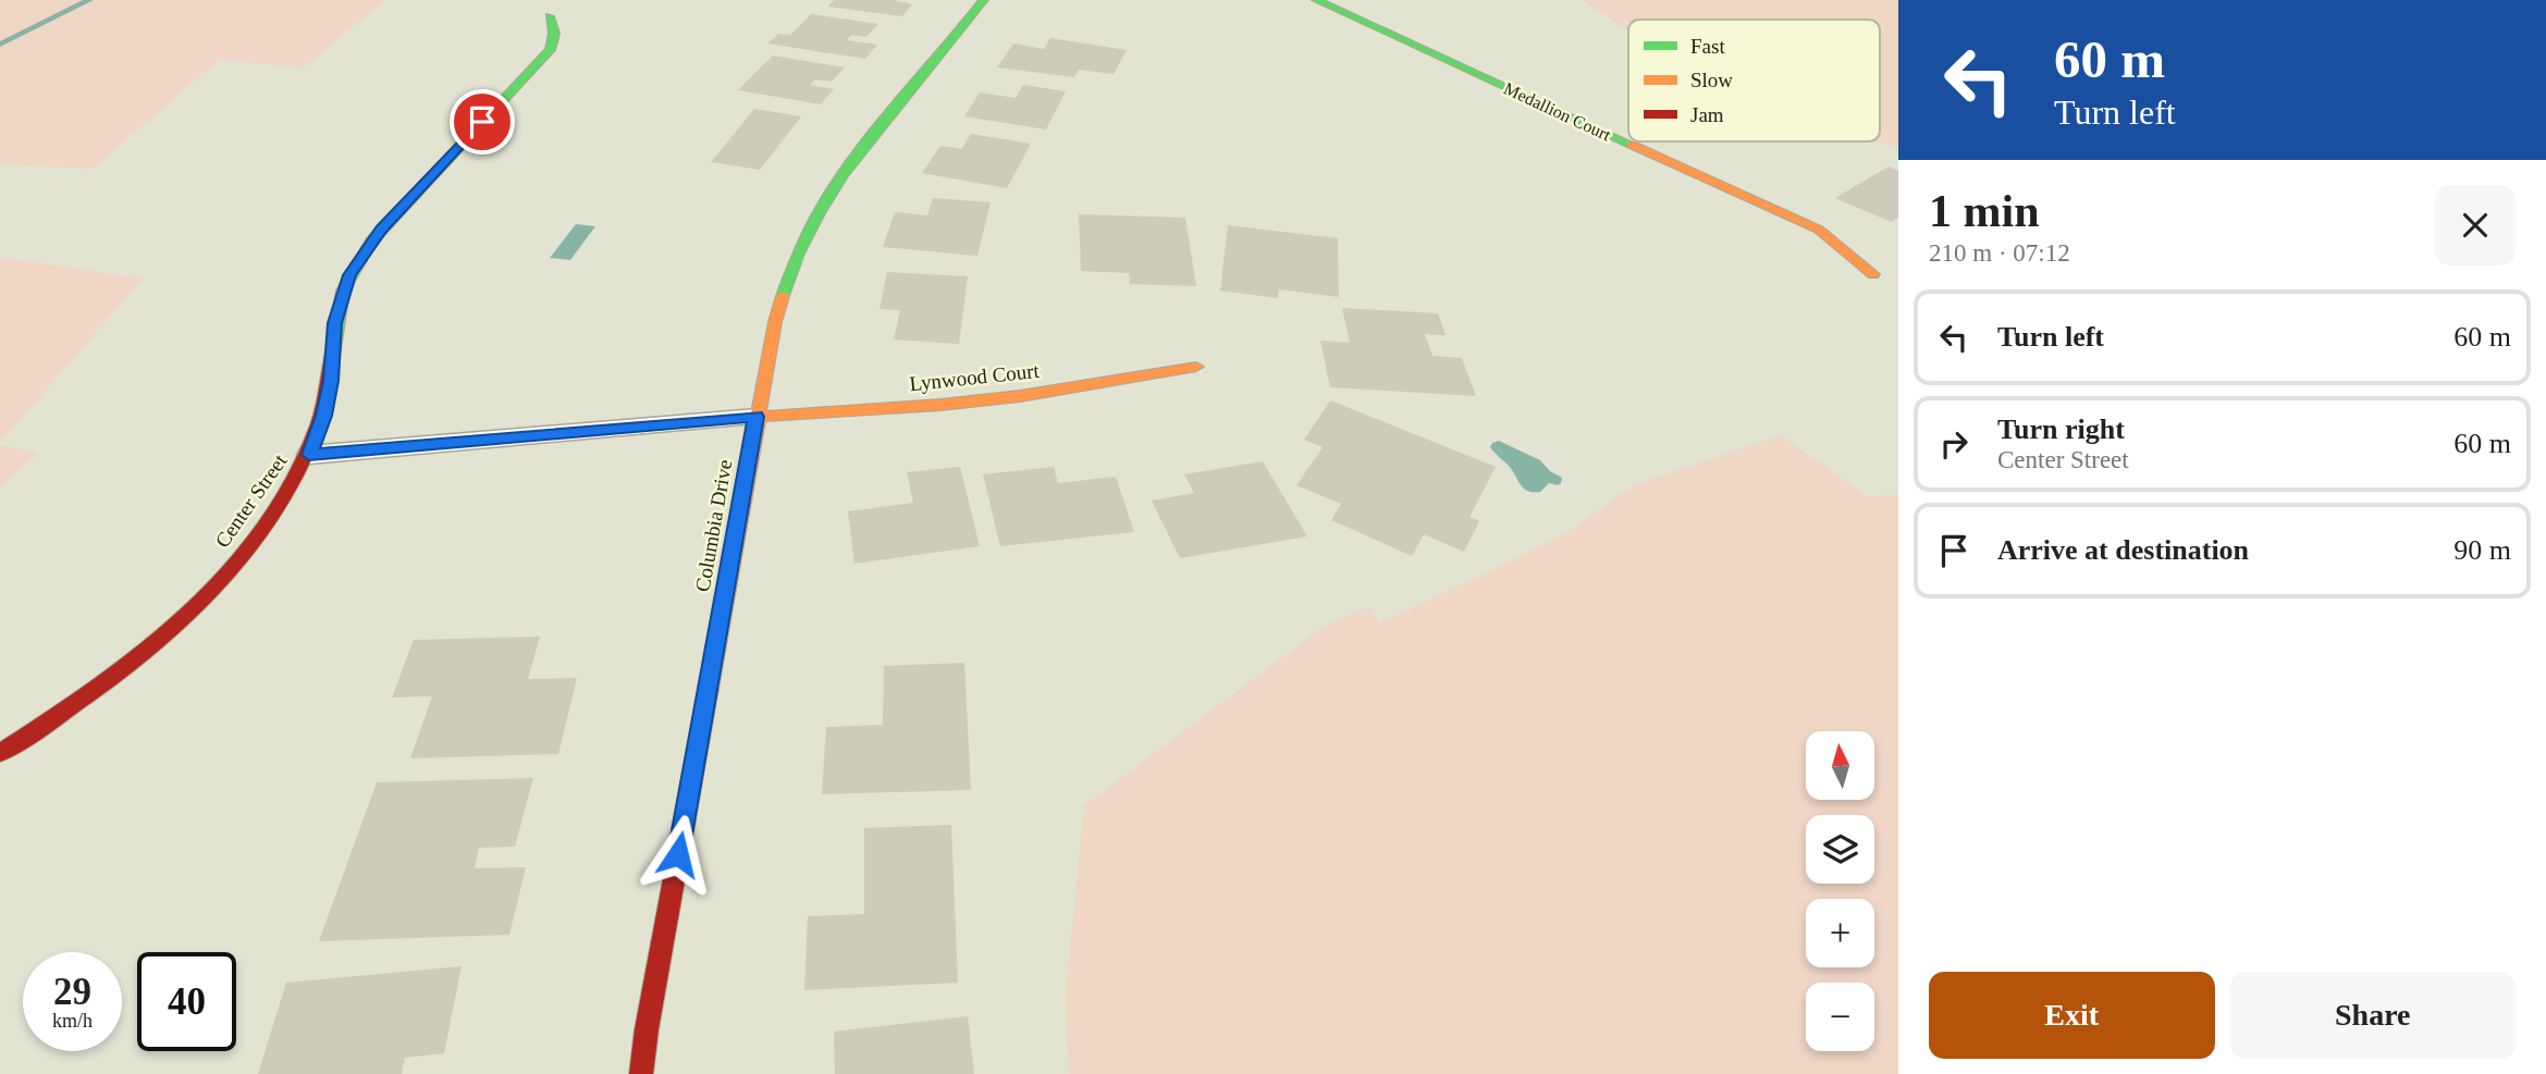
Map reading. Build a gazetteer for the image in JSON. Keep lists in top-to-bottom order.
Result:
{
  "streets": {
    "street": [
      "Medallion Court",
      "Lynwood Court",
      "Center Street",
      "Columbia Drive"
    ]
  },
  "crossings": [
    ["Lynwood Court", "Columbia Drive"]
  ],
  "legend": ["Fast", "Slow", "Jam"],
  "north": "top",
  "page": {
    "turn": ["60 m", "Turn left"],
    "heading": ["1 min", "210 m · 07:12"],
    "list": [
      {
        "name": "Turn left",
        "value": "60 m"
      },
      {
        "name": "Turn right",
        "note": "Center Street",
        "value": "60 m"
      },
      {
        "name": "Arrive at destination",
        "value": "90 m"
      }
    ],
    "map_buttons": ["+", "−"],
    "speed": "29 km/h",
    "limit": "40",
    "buttons": ["Exit", "Share"]
  }
}
